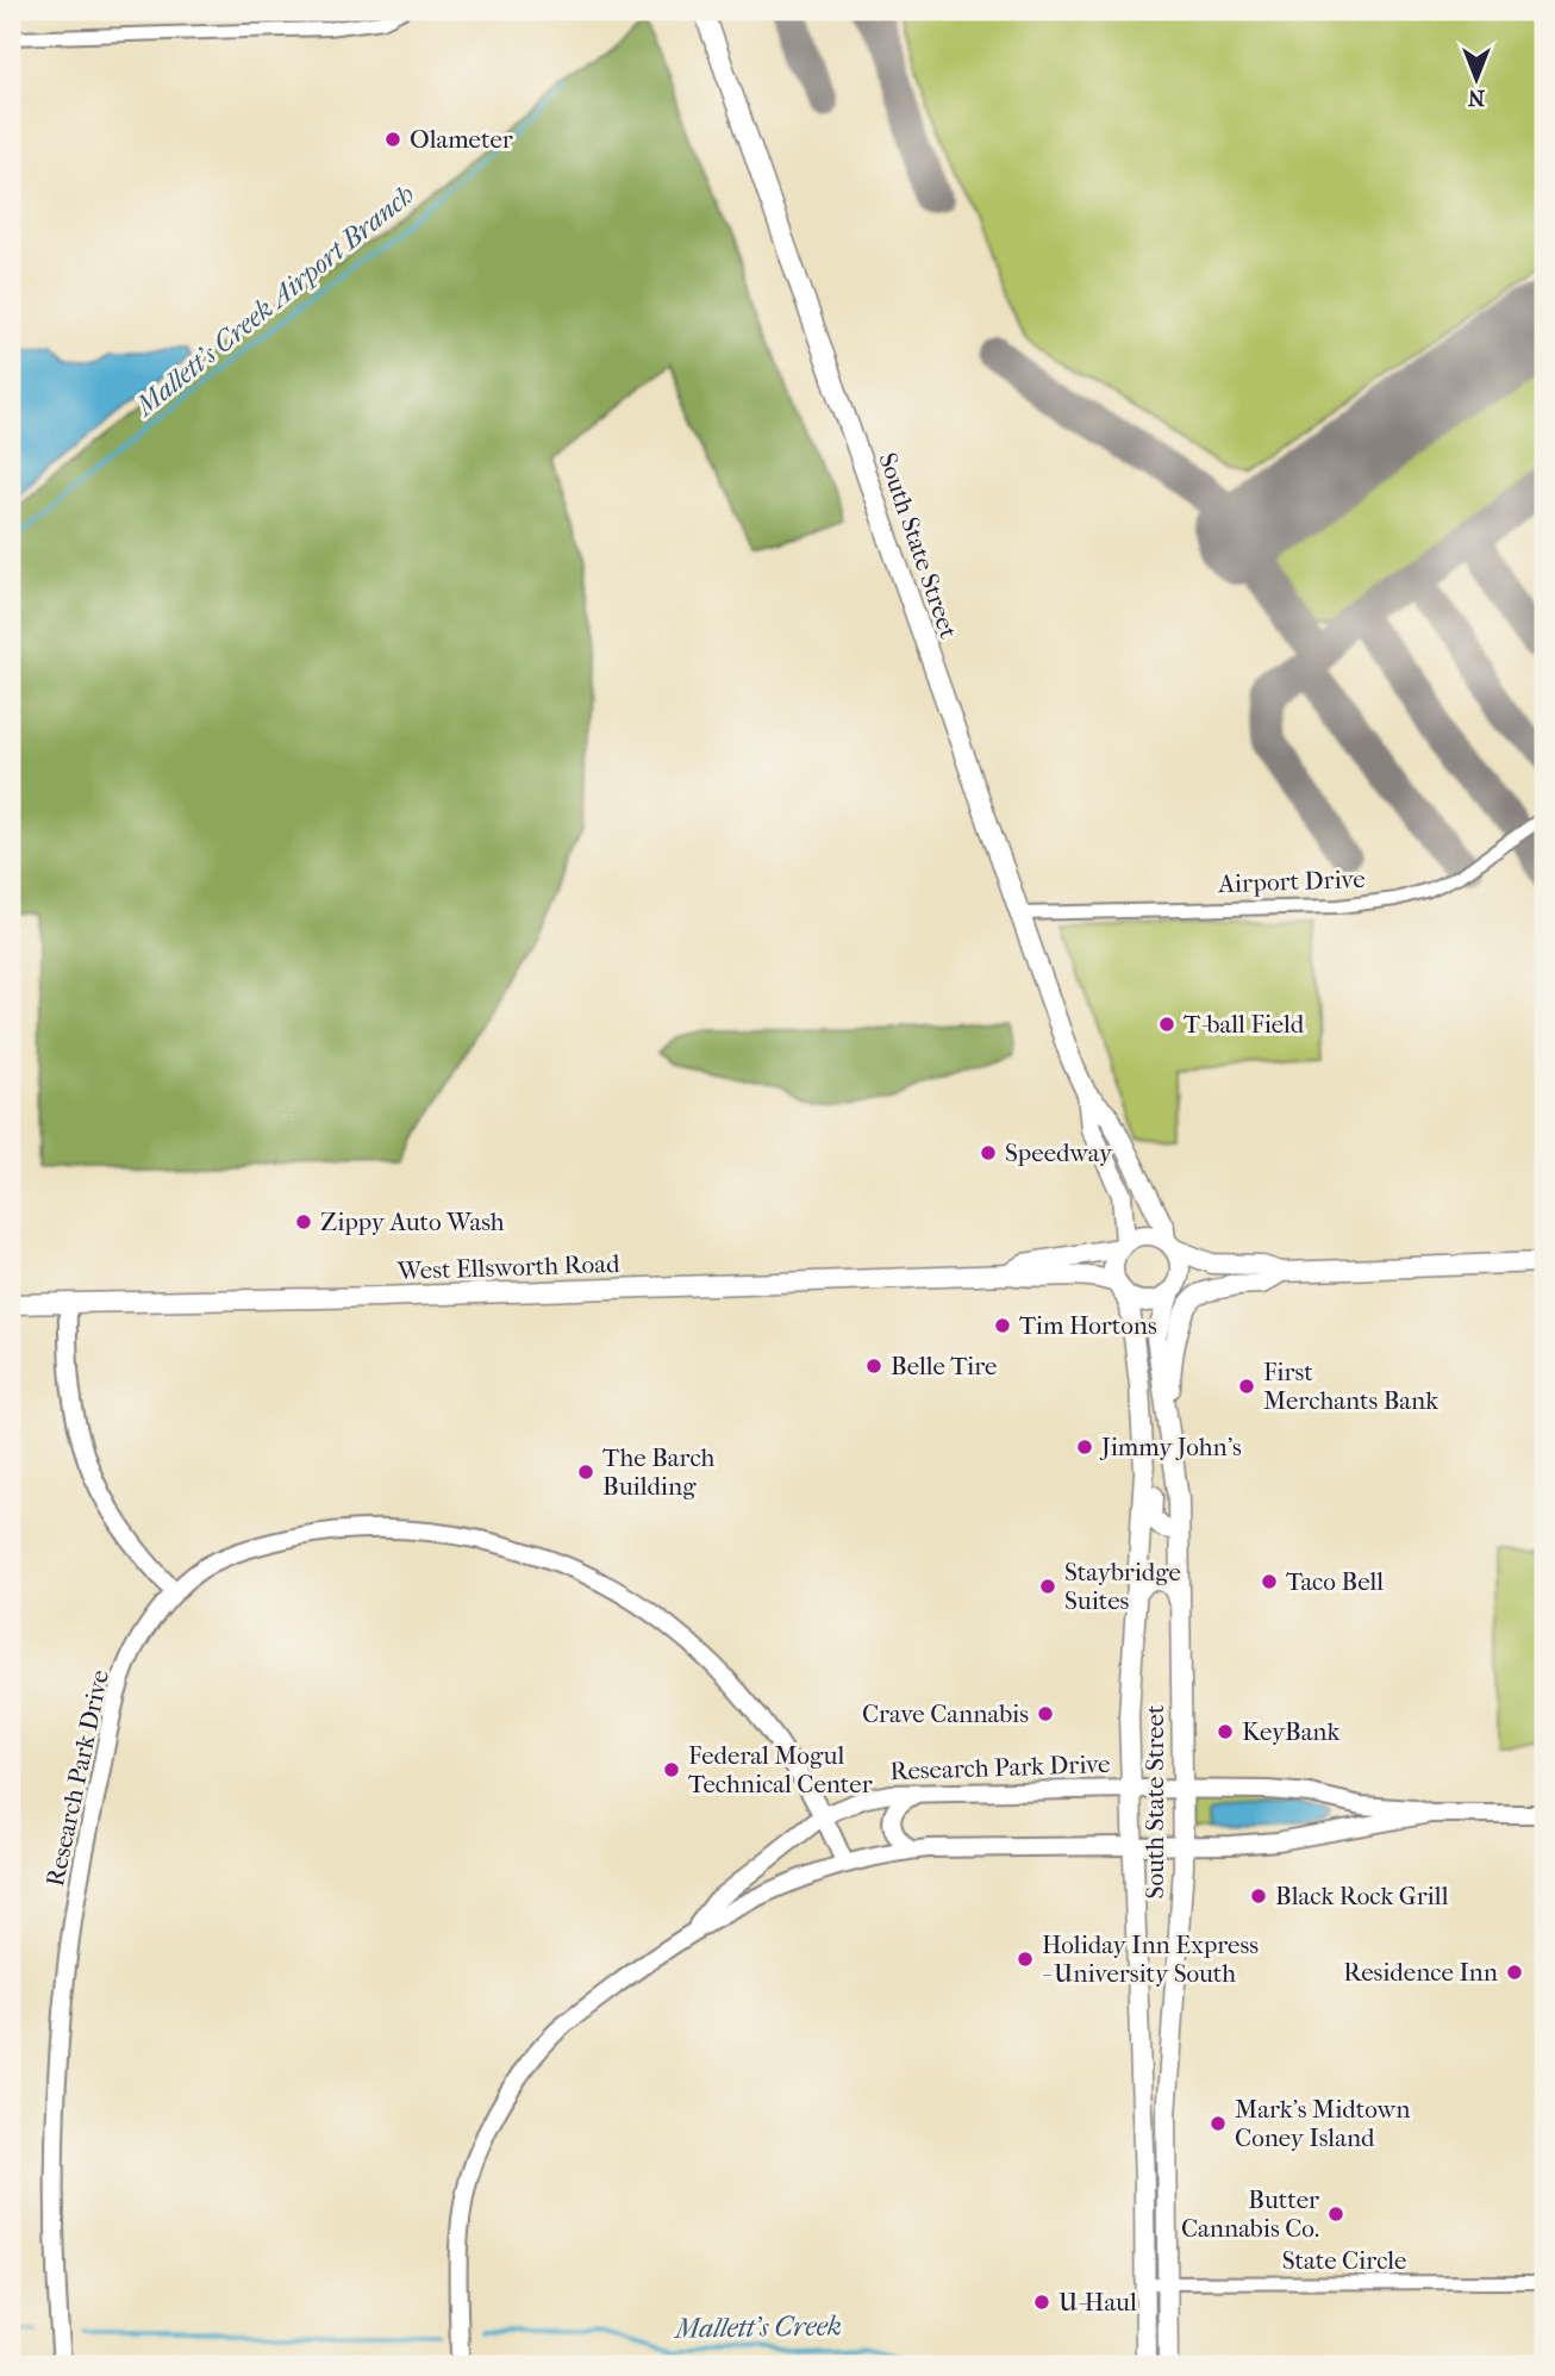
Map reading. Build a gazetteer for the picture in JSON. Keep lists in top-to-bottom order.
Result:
{
  "streets": {
    "main road": ["South State Street", "West Ellsworth Road"],
    "street": ["Airport Drive", "Research Park Drive", "State Circle"]
  },
  "crossings": [
    ["South State Street", "Airport Drive"],
    ["South State Street", "West Ellsworth Road"],
    ["South State Street", "Research Park Drive"],
    ["South State Street", "State Circle"]
  ],
  "water": ["Mallett's Creek Airport Branch", "Mallett's Creek"],
  "places": [
    "Olameter",
    "T-ball Field",
    "Speedway",
    "Zippy Auto Wash",
    "Tim Hortons",
    "Belle Tire",
    "First Merchants Bank",
    "Jimmy John's",
    "The Barch Building",
    "Taco Bell",
    "Staybridge Suites",
    "Crave Cannabis",
    "KeyBank",
    "Federal Mogul Technical Center",
    "Black Rock Grill",
    "Holiday Inn Express - University South",
    "Residence Inn",
    "Mark's Midtown Coney Island",
    "Butter Cannabis Co.",
    "U-Haul"
  ],
  "north": "bottom"
}
